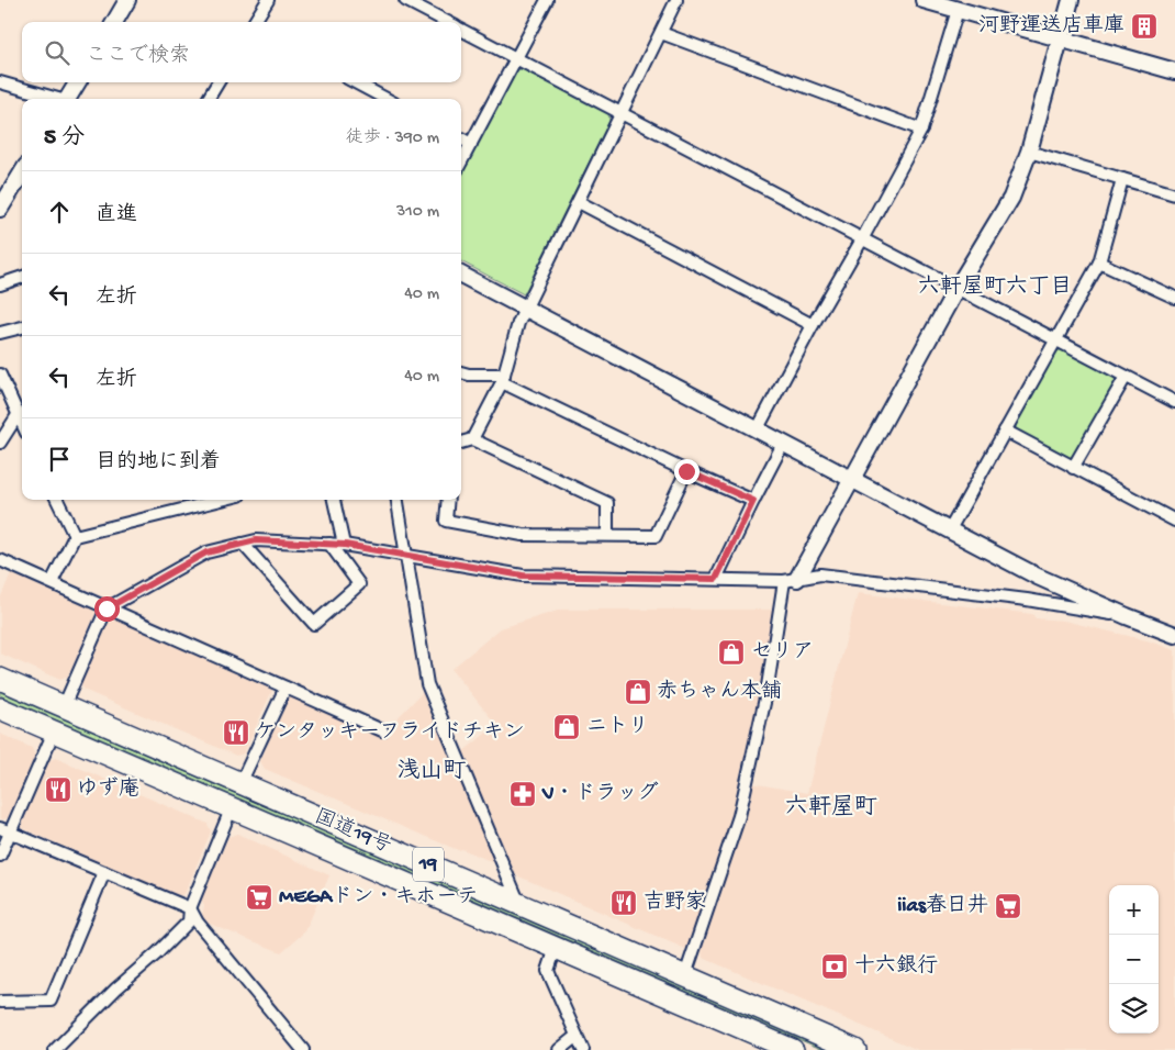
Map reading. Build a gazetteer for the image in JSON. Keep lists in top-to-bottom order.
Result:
{
  "streets": {
    "highway": ["国道19号", "19"]
  },
  "districts": ["六軒屋町六丁目", "浅山町", "六軒屋町"],
  "places": {
    "building": ["河野運送店車庫"],
    "shop": ["セリア", "赤ちゃん本舗", "ニトリ"],
    "restaurant": ["ケンタッキーフライドチキン", "ゆず庵", "吉野家"],
    "pharmacy": ["V・ドラッグ"],
    "supermarket": ["MEGAドン・キホーテ", "iias春日井"],
    "bank": ["十六銀行"]
  },
  "page": {
    "search": "ここで検索",
    "heading": ["5 分", "徒歩 · 390 m"],
    "list": [
      ["直進", "310 m"],
      ["左折", "40 m"],
      ["左折", "40 m"],
      "目的地に到着"
    ],
    "map_buttons": ["+", "−"]
  }
}
